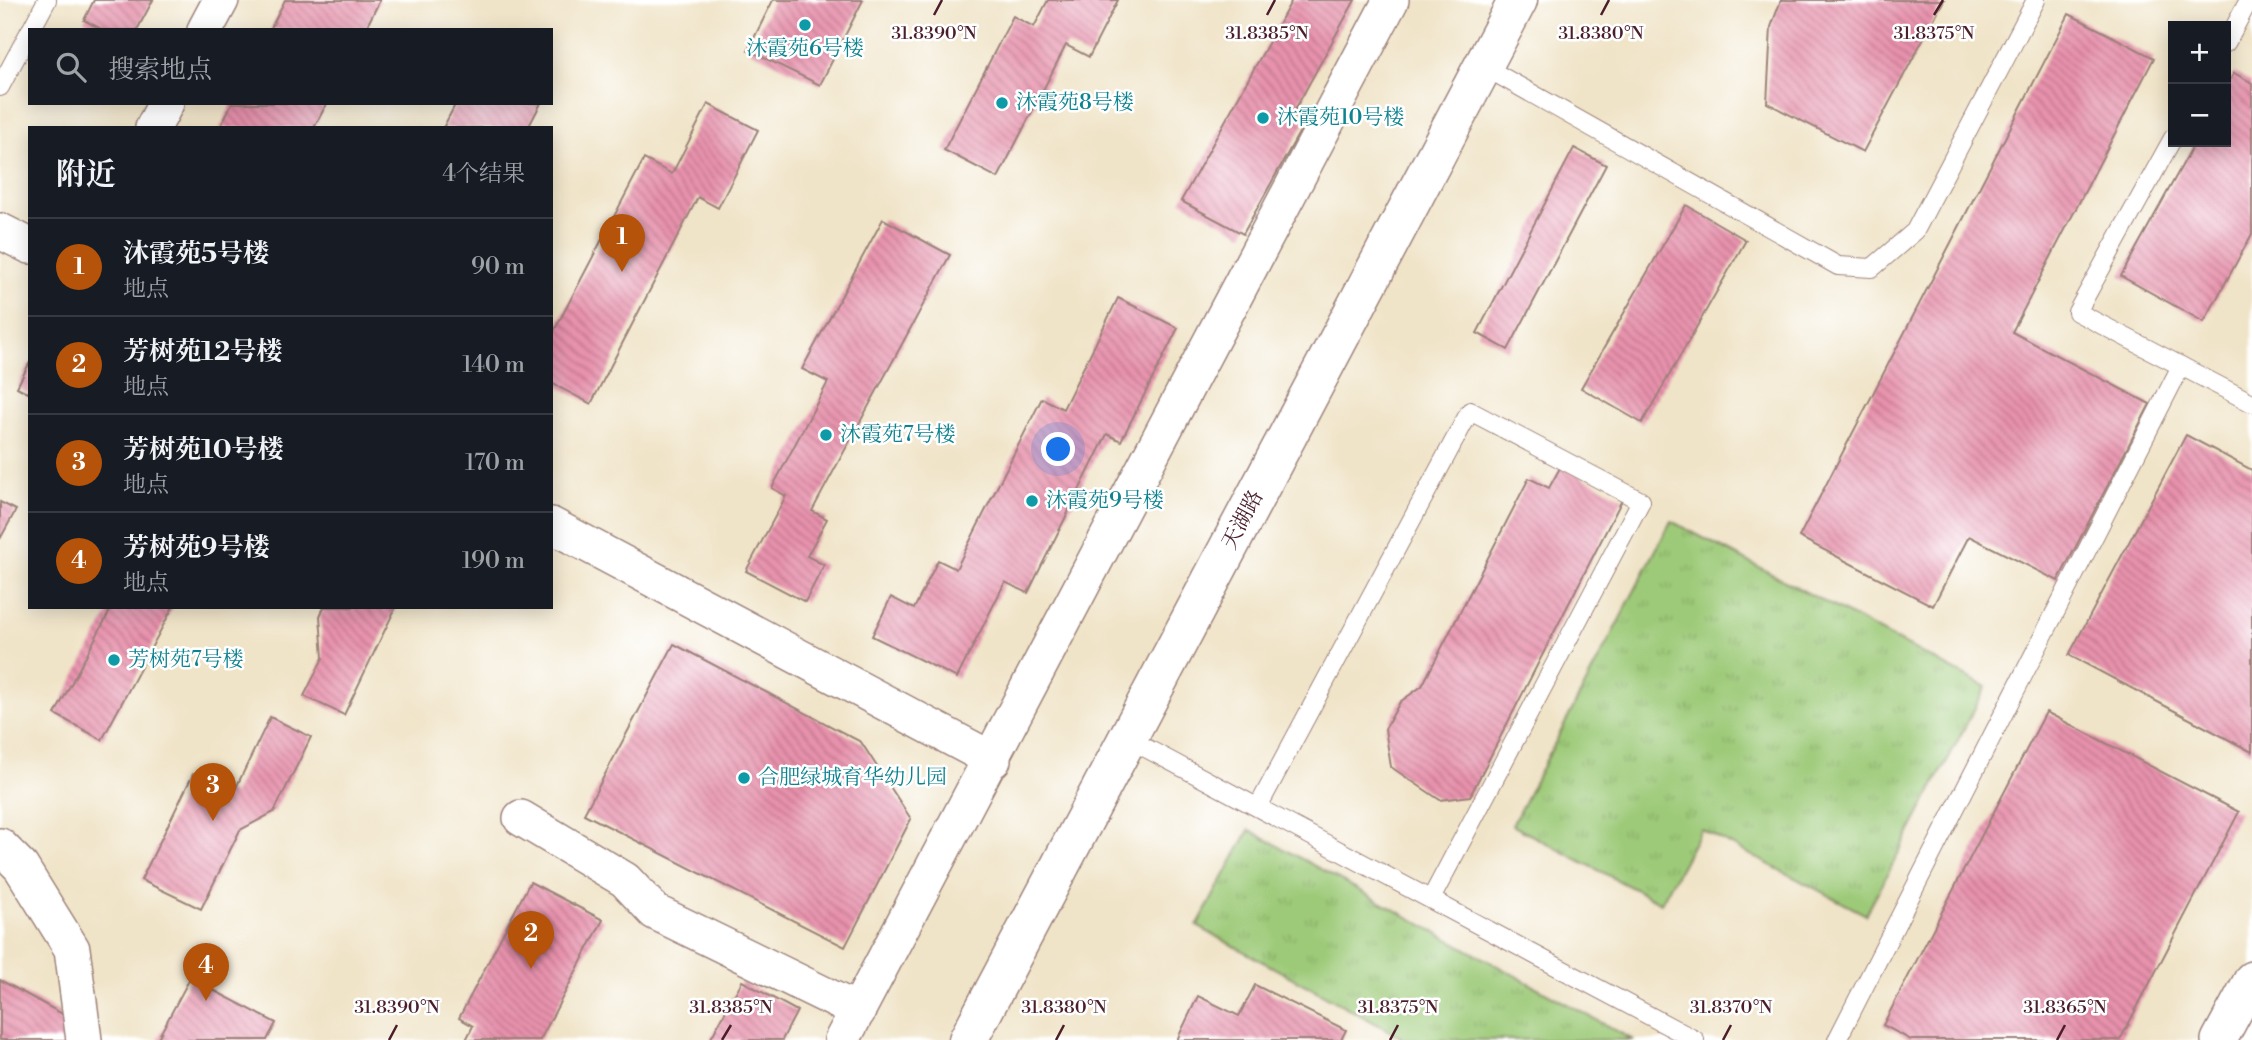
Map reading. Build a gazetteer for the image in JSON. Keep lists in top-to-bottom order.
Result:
{
  "streets": {
    "street": ["天湖路"]
  },
  "places": [
    "沐霞苑6号楼",
    "沐霞苑8号楼",
    "沐霞苑10号楼",
    "沐霞苑7号楼",
    "沐霞苑9号楼",
    "芳树苑7号楼",
    "合肥绿城育华幼儿园"
  ],
  "page": {
    "map_buttons": ["+", "−"],
    "search": "搜索地点",
    "heading": ["附近", "4个结果"],
    "pins": [
      "1",
      "3",
      "2",
      "4"
    ],
    "list": [
      {
        "mark": "1",
        "name": "沐霞苑5号楼",
        "note": "地点",
        "value": "90 m"
      },
      {
        "mark": "2",
        "name": "芳树苑12号楼",
        "note": "地点",
        "value": "140 m"
      },
      {
        "mark": "3",
        "name": "芳树苑10号楼",
        "note": "地点",
        "value": "170 m"
      },
      {
        "mark": "4",
        "name": "芳树苑9号楼",
        "note": "地点",
        "value": "190 m"
      }
    ]
  },
  "coordinates": [
    "31.8390°N",
    "31.8385°N",
    "31.8380°N",
    "31.8375°N",
    "31.8370°N",
    "31.8365°N"
  ]
}
